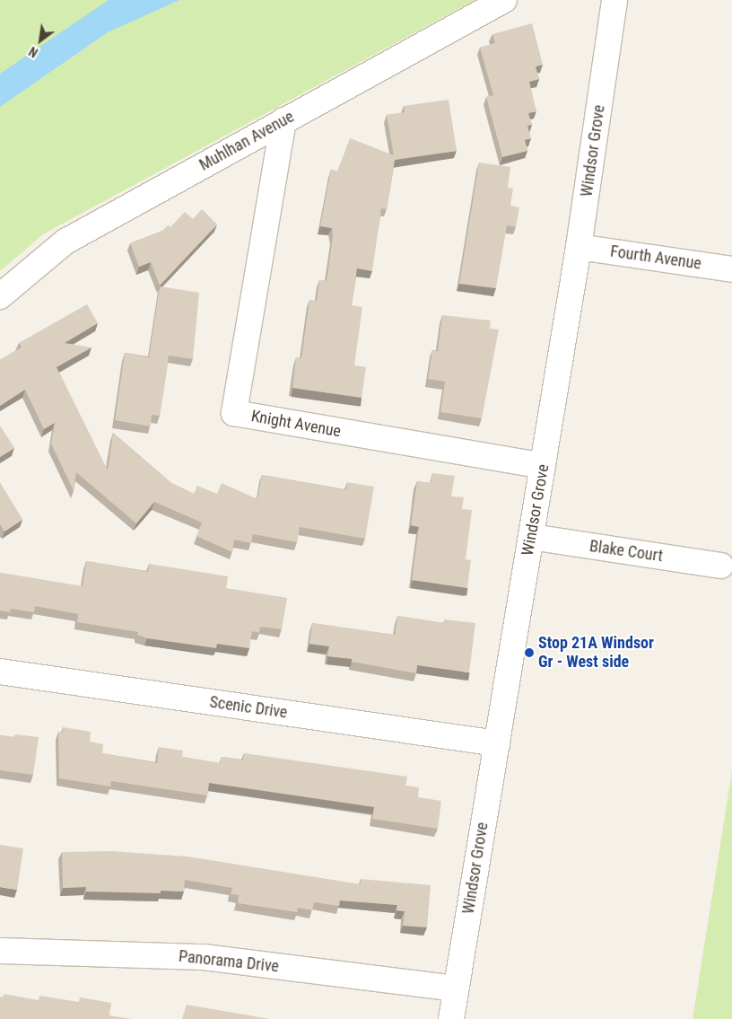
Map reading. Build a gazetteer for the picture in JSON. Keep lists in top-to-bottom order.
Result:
{
  "streets": {
    "street": [
      "Muhlhan Avenue",
      "Windsor Grove",
      "Fourth Avenue",
      "Knight Avenue",
      "Blake Court",
      "Scenic Drive",
      "Panorama Drive"
    ]
  },
  "crossings": [
    ["Muhlhan Avenue", "Knight Avenue"],
    ["Windsor Grove", "Fourth Avenue"],
    ["Windsor Grove", "Knight Avenue"],
    ["Windsor Grove", "Blake Court"],
    ["Windsor Grove", "Scenic Drive"],
    ["Windsor Grove", "Panorama Drive"]
  ],
  "places": ["Stop 21A Windsor Gr - West side"],
  "north": "bottom left"
}
